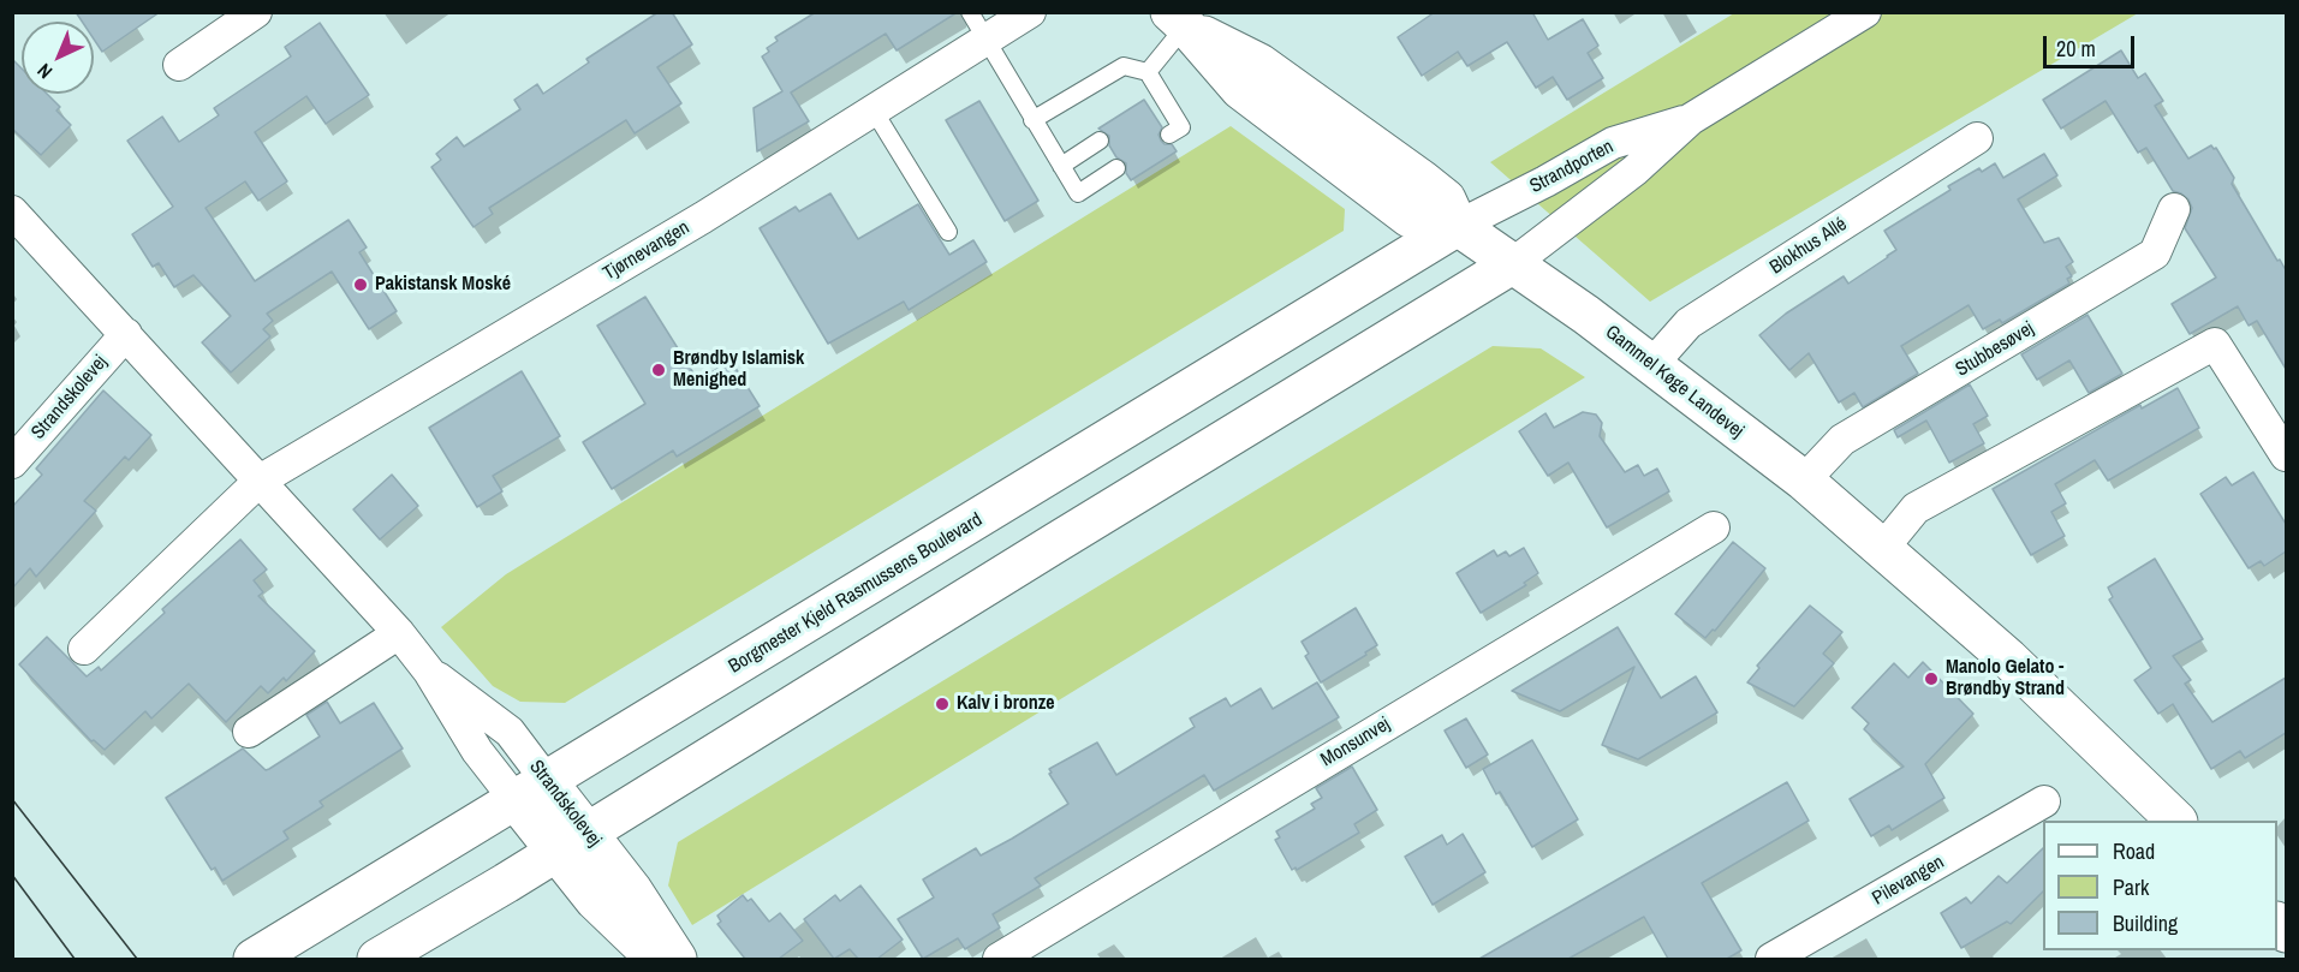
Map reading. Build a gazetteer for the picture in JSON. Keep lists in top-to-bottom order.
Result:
{
  "streets": {
    "street": [
      "Strandporten",
      "Blokhus Allé",
      "Tjørnevangen",
      "Stubbesøvej",
      "Gammel Køge Landevej",
      "Strandskolevej",
      "Borgmester Kjeld Rasmussens Boulevard",
      "Monsunvej",
      "Pilevangen"
    ]
  },
  "crossings": [
    ["Strandporten", "Gammel Køge Landevej"],
    ["Strandporten", "Borgmester Kjeld Rasmussens Boulevard"],
    ["Blokhus Allé", "Gammel Køge Landevej"],
    ["Tjørnevangen", "Strandskolevej"],
    ["Stubbesøvej", "Gammel Køge Landevej"],
    ["Gammel Køge Landevej", "Borgmester Kjeld Rasmussens Boulevard"],
    ["Strandskolevej", "Borgmester Kjeld Rasmussens Boulevard"]
  ],
  "places": [
    "Pakistansk Moské",
    "Brøndby Islamisk Menighed",
    "Manolo Gelato - Brøndby Strand",
    "Kalv i bronze"
  ],
  "legend": ["Road", "Park", "Building"],
  "scale_bar": "20 m",
  "north": "bottom left"
}
